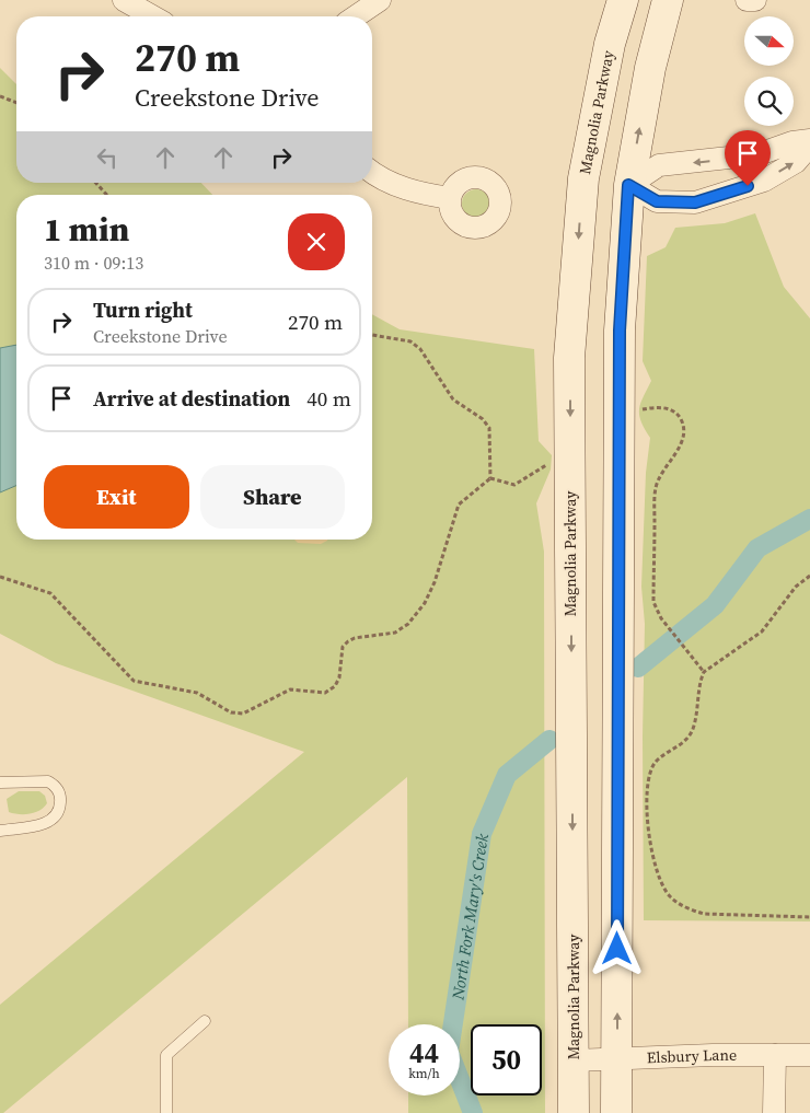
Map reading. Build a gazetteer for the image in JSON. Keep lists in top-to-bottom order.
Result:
{
  "streets": {
    "main road": ["Magnolia Parkway"],
    "street": ["Elsbury Lane"]
  },
  "crossings": [
    ["Magnolia Parkway", "Elsbury Lane"]
  ],
  "water": ["North Fork Mary's Creek"],
  "north": "right",
  "page": {
    "turn": ["270 m", "Creekstone Drive"],
    "heading": ["1 min", "310 m · 09:13"],
    "list": [
      {
        "name": "Turn right",
        "note": "Creekstone Drive",
        "value": "270 m"
      },
      {
        "name": "Arrive at destination",
        "value": "40 m"
      }
    ],
    "buttons": ["Exit", "Share"],
    "speed": "44 km/h",
    "limit": "50"
  }
}
